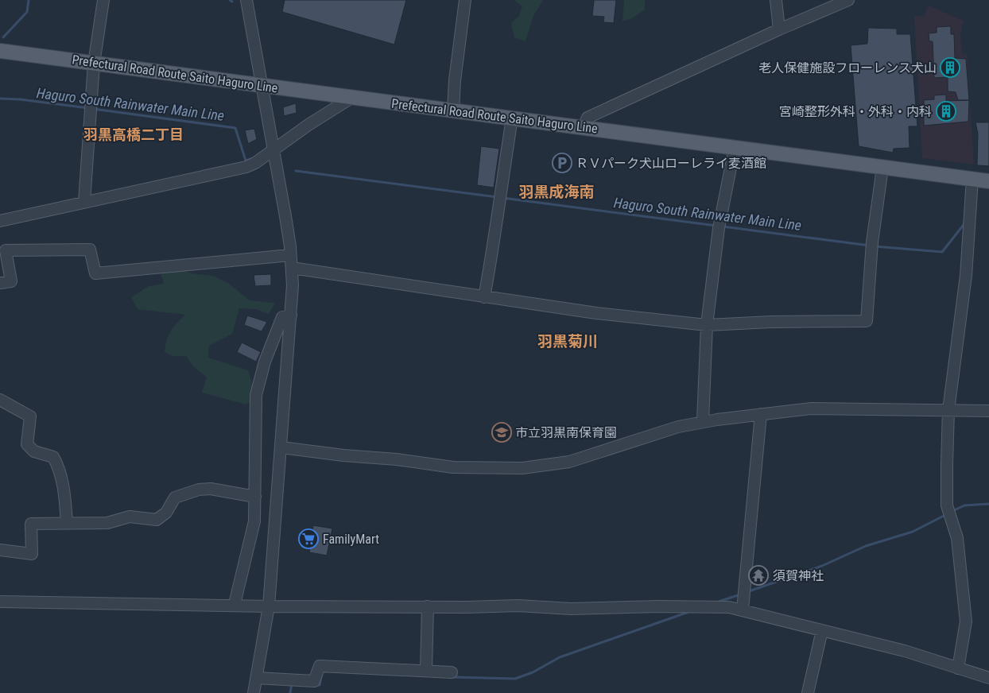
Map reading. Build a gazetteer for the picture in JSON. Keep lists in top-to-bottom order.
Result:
{
  "streets": {
    "main road": ["Prefectural Road Route Saito Haguro Line"]
  },
  "districts": ["羽黒高橋二丁目", "羽黒成海南", "羽黒菊川"],
  "water": ["Haguro South Rainwater Main Line"],
  "places": {
    "building": ["老人保健施設フローレンス犬山", "宮崎整形外科・外科・内科"],
    "parking": ["ＲＶパーク犬山ローレライ麦酒館"],
    "school or university": ["市立羽黒南保育園"],
    "supermarket": ["FamilyMart"],
    "temple": ["須賀神社"]
  }
}
